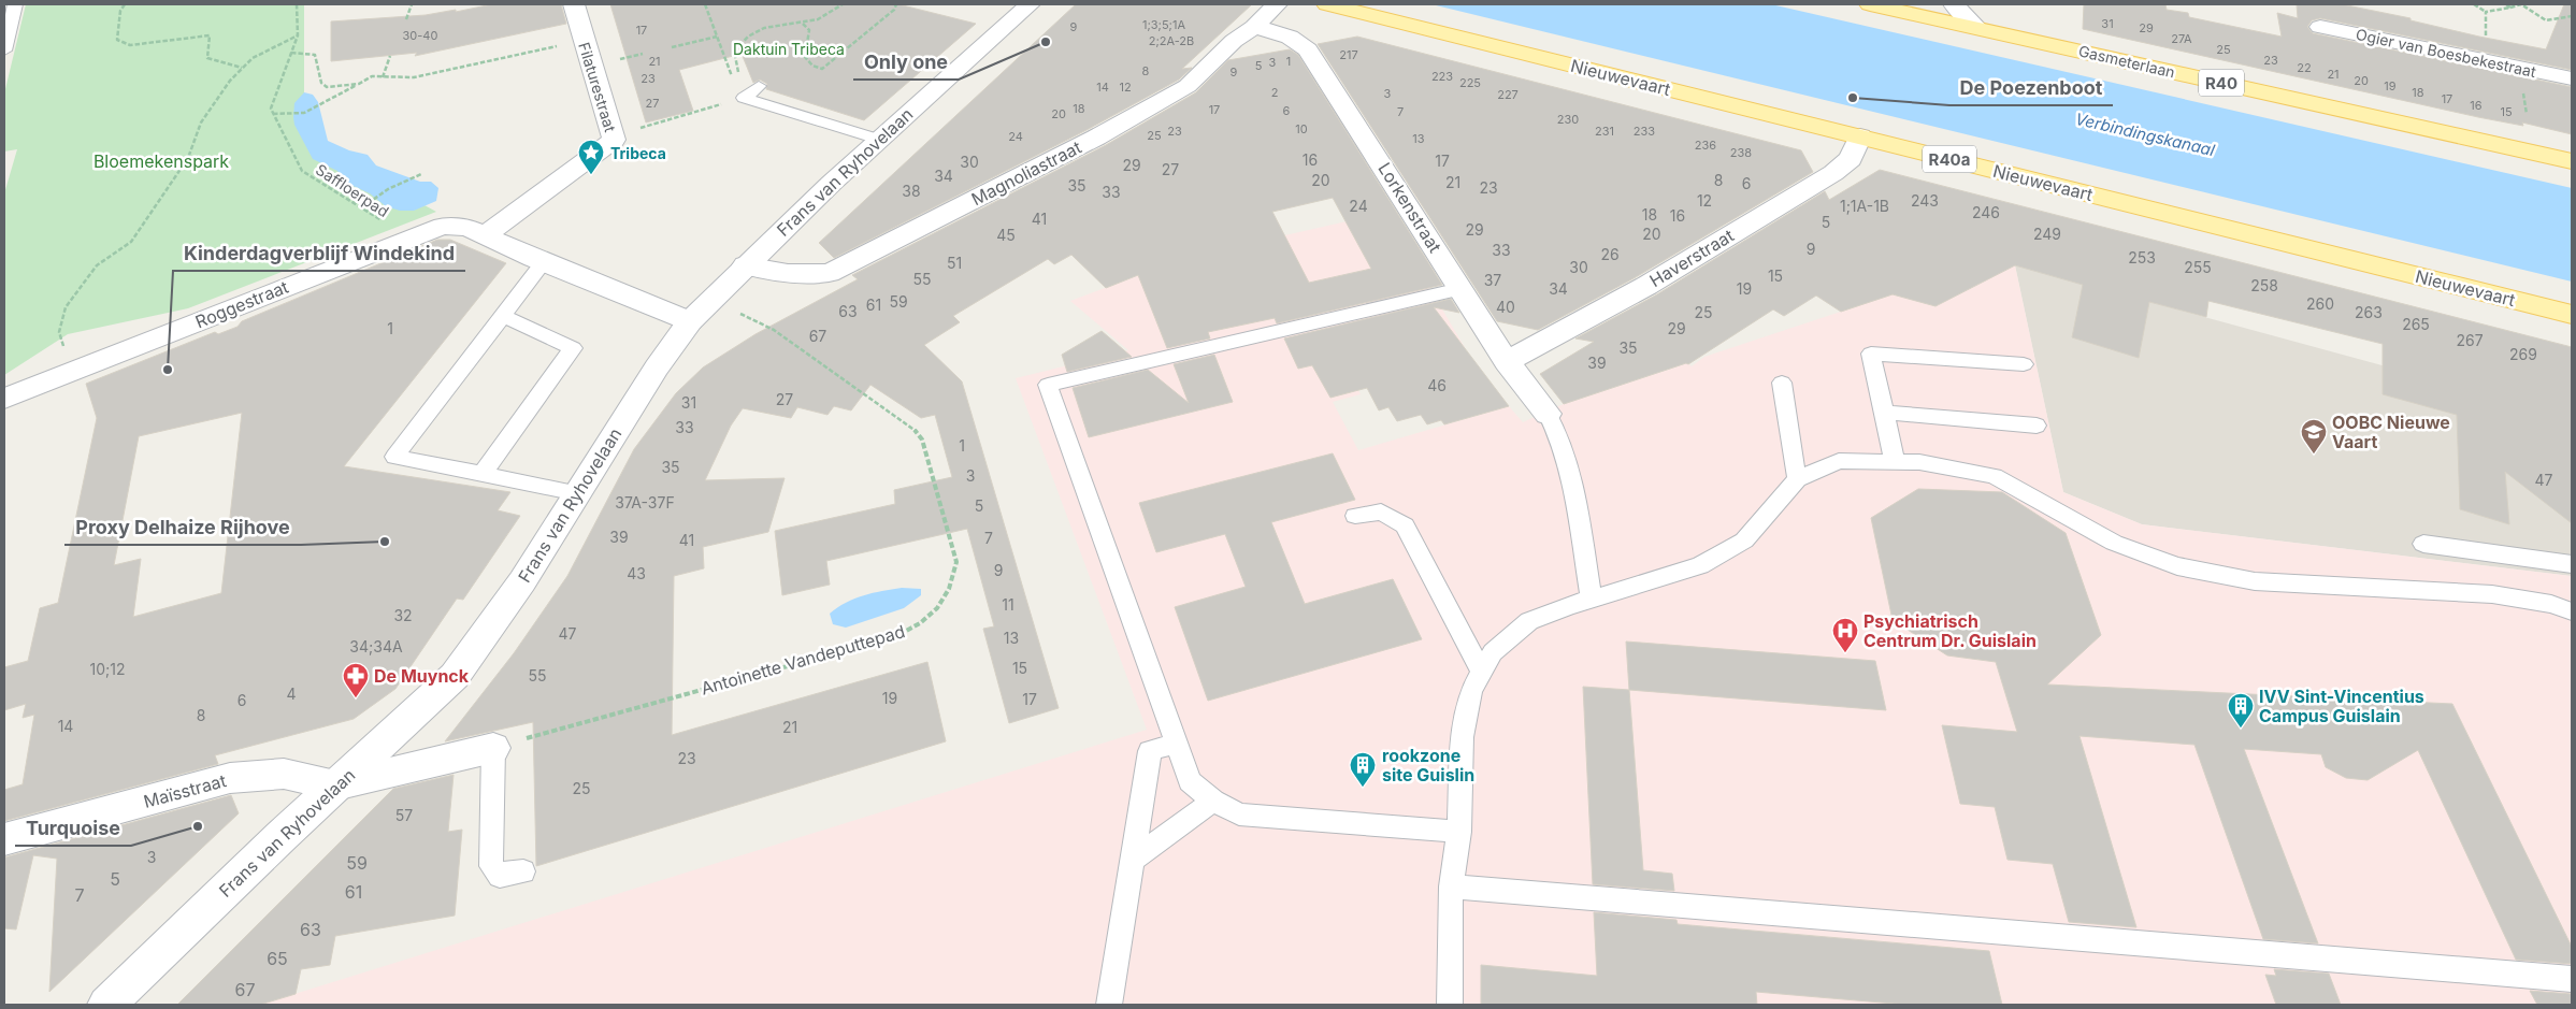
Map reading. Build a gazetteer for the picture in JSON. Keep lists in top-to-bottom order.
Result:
{
  "streets": {
    "main road": [
      "Gasmeterlaan",
      "Nieuwevaart",
      "R40",
      "R40a"
    ],
    "street": [
      "Ogier van Boesbekestraat",
      "Filaturestraat",
      "Frans van Ryhovelaan",
      "Magnoliastraat",
      "Lorkenstraat",
      "Haverstraat",
      "Roggestraat",
      "Maïsstraat"
    ],
    "path": ["Saffloerpad", "Antoinette Vandeputtepad"]
  },
  "crossings": [
    ["Nieuwevaart", "Haverstraat"],
    ["Filaturestraat", "Roggestraat"],
    ["Frans van Ryhovelaan", "Magnoliastraat"],
    ["Frans van Ryhovelaan", "Roggestraat"],
    ["Frans van Ryhovelaan", "Antoinette Vandeputtepad"],
    ["Frans van Ryhovelaan", "Maïsstraat"],
    ["Magnoliastraat", "Lorkenstraat"],
    ["Saffloerpad", "Roggestraat"],
    ["Lorkenstraat", "Haverstraat"]
  ],
  "water": ["Verbindingskanaal"],
  "parks": ["Daktuin Tribeca", "Bloemekenspark"],
  "places": {
    "other": [
      "Only one",
      "De Poezenboot",
      "Kinderdagverblijf Windekind",
      "Proxy Delhaize Rijhove",
      "Turquoise"
    ],
    "place": ["Tribeca"],
    "school or university": ["OOBC Nieuwe Vaart"],
    "hospital": ["Psychiatrisch Centrum Dr. Guislain"],
    "pharmacy": ["De Muynck"],
    "building": ["IVV Sint-Vincentius Campus Guislain", "rookzone site Guislin"]
  },
  "house_numbers": [
    "31",
    "1;3;5;1A",
    "9",
    "29",
    "17",
    "30-40",
    "27A",
    "2;2A-2B",
    "25",
    "217",
    "23",
    "21",
    "1",
    "3",
    "5",
    "22",
    "8",
    "9",
    "21",
    "223",
    "23",
    "20",
    "225",
    "19",
    "14",
    "12",
    "2",
    "18",
    "3",
    "227",
    "17",
    "27",
    "16",
    "18",
    "17",
    "6",
    "7",
    "15",
    "20",
    "230",
    "10",
    "23",
    "231",
    "233",
    "25",
    "24",
    "13",
    "236",
    "238",
    "16",
    "17",
    "30",
    "29",
    "27",
    "34",
    "20",
    "8",
    "21",
    "6",
    "35",
    "23",
    "38",
    "33",
    "12",
    "243",
    "24",
    "1;1A-1B",
    "246",
    "18",
    "16",
    "41",
    "5",
    "29",
    "20",
    "249",
    "45",
    "9",
    "33",
    "26",
    "253",
    "51",
    "30",
    "255",
    "15",
    "55",
    "37",
    "258",
    "34",
    "19",
    "59",
    "260",
    "61",
    "40",
    "63",
    "25",
    "263",
    "265",
    "1",
    "29",
    "67",
    "267",
    "35",
    "269",
    "39",
    "46",
    "27",
    "31",
    "33",
    "1",
    "35",
    "3",
    "47",
    "37A-37F",
    "5",
    "39",
    "7",
    "41",
    "9",
    "43",
    "11",
    "32",
    "47",
    "13",
    "34;34A",
    "15",
    "10;12",
    "55",
    "4",
    "19",
    "17",
    "6",
    "8",
    "14",
    "21",
    "23",
    "25",
    "57",
    "3",
    "59",
    "5",
    "61",
    "7",
    "63",
    "65",
    "67"
  ]
}
